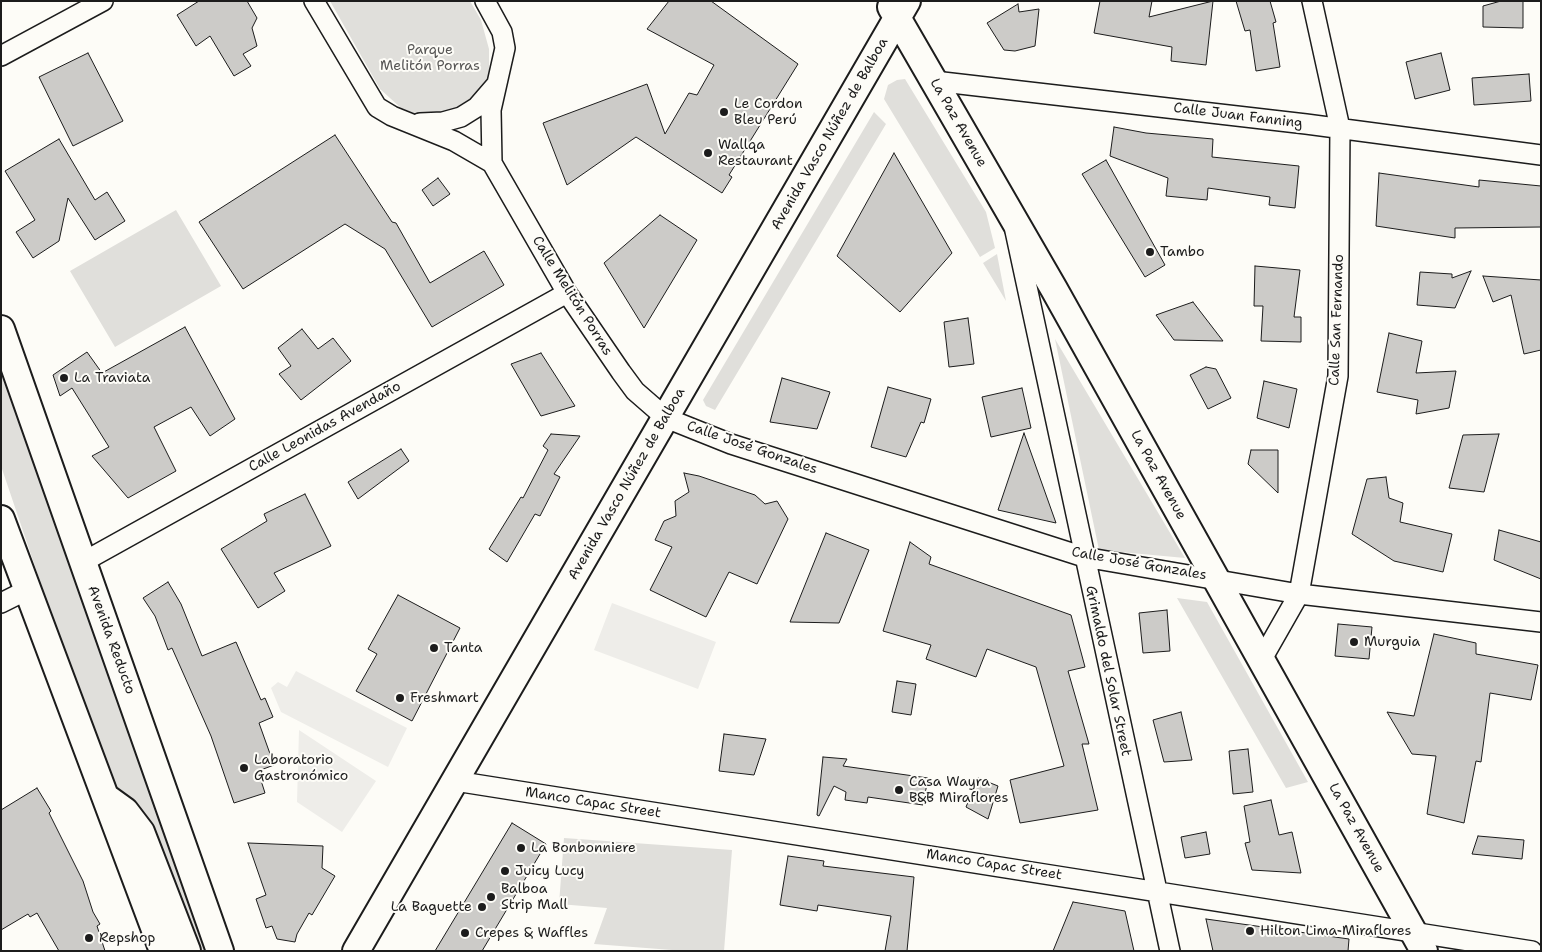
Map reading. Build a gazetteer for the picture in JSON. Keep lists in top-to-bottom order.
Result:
{
  "streets": {
    "street": [
      "Calle Juan Fanning",
      "La Paz Avenue",
      "Avenida Vasco Núñez de Balboa",
      "Calle Melitón Porras",
      "Calle San Fernando",
      "Calle Leonidas Avendaño",
      "Calle José Gonzales",
      "Avenida Reducto",
      "Grimaldo del Solar Street",
      "Manco Capac Street"
    ]
  },
  "crossings": [
    ["Calle Juan Fanning", "La Paz Avenue"],
    ["Calle Juan Fanning", "Calle San Fernando"],
    ["La Paz Avenue", "Avenida Vasco Núñez de Balboa"],
    ["La Paz Avenue", "Calle San Fernando"],
    ["La Paz Avenue", "Calle José Gonzales"],
    ["La Paz Avenue", "Grimaldo del Solar Street"],
    ["La Paz Avenue", "Manco Capac Street"],
    ["Avenida Vasco Núñez de Balboa", "Calle Melitón Porras"],
    ["Avenida Vasco Núñez de Balboa", "Calle José Gonzales"],
    ["Avenida Vasco Núñez de Balboa", "Manco Capac Street"],
    ["Calle Melitón Porras", "Calle Leonidas Avendaño"],
    ["Calle Melitón Porras", "Calle José Gonzales"],
    ["Calle San Fernando", "Calle José Gonzales"],
    ["Calle Leonidas Avendaño", "Avenida Reducto"],
    ["Calle José Gonzales", "Grimaldo del Solar Street"],
    ["Grimaldo del Solar Street", "Manco Capac Street"]
  ],
  "parks": ["Parque Melitón Porras"],
  "places": [
    "Le Cordon Bleu Perú",
    "Wallqa Restaurant",
    "Tambo",
    "La Traviata",
    "Murguia",
    "Tanta",
    "Freshmart",
    "Laboratorio Gastronómico",
    "Casa Wayra B&B Miraflores",
    "La Bonbonniere",
    "Juicy Lucy",
    "Balboa Strip Mall",
    "La Baguette",
    "Hilton Lima Miraflores",
    "Crepes & Waffles",
    "Repshop"
  ]
}
